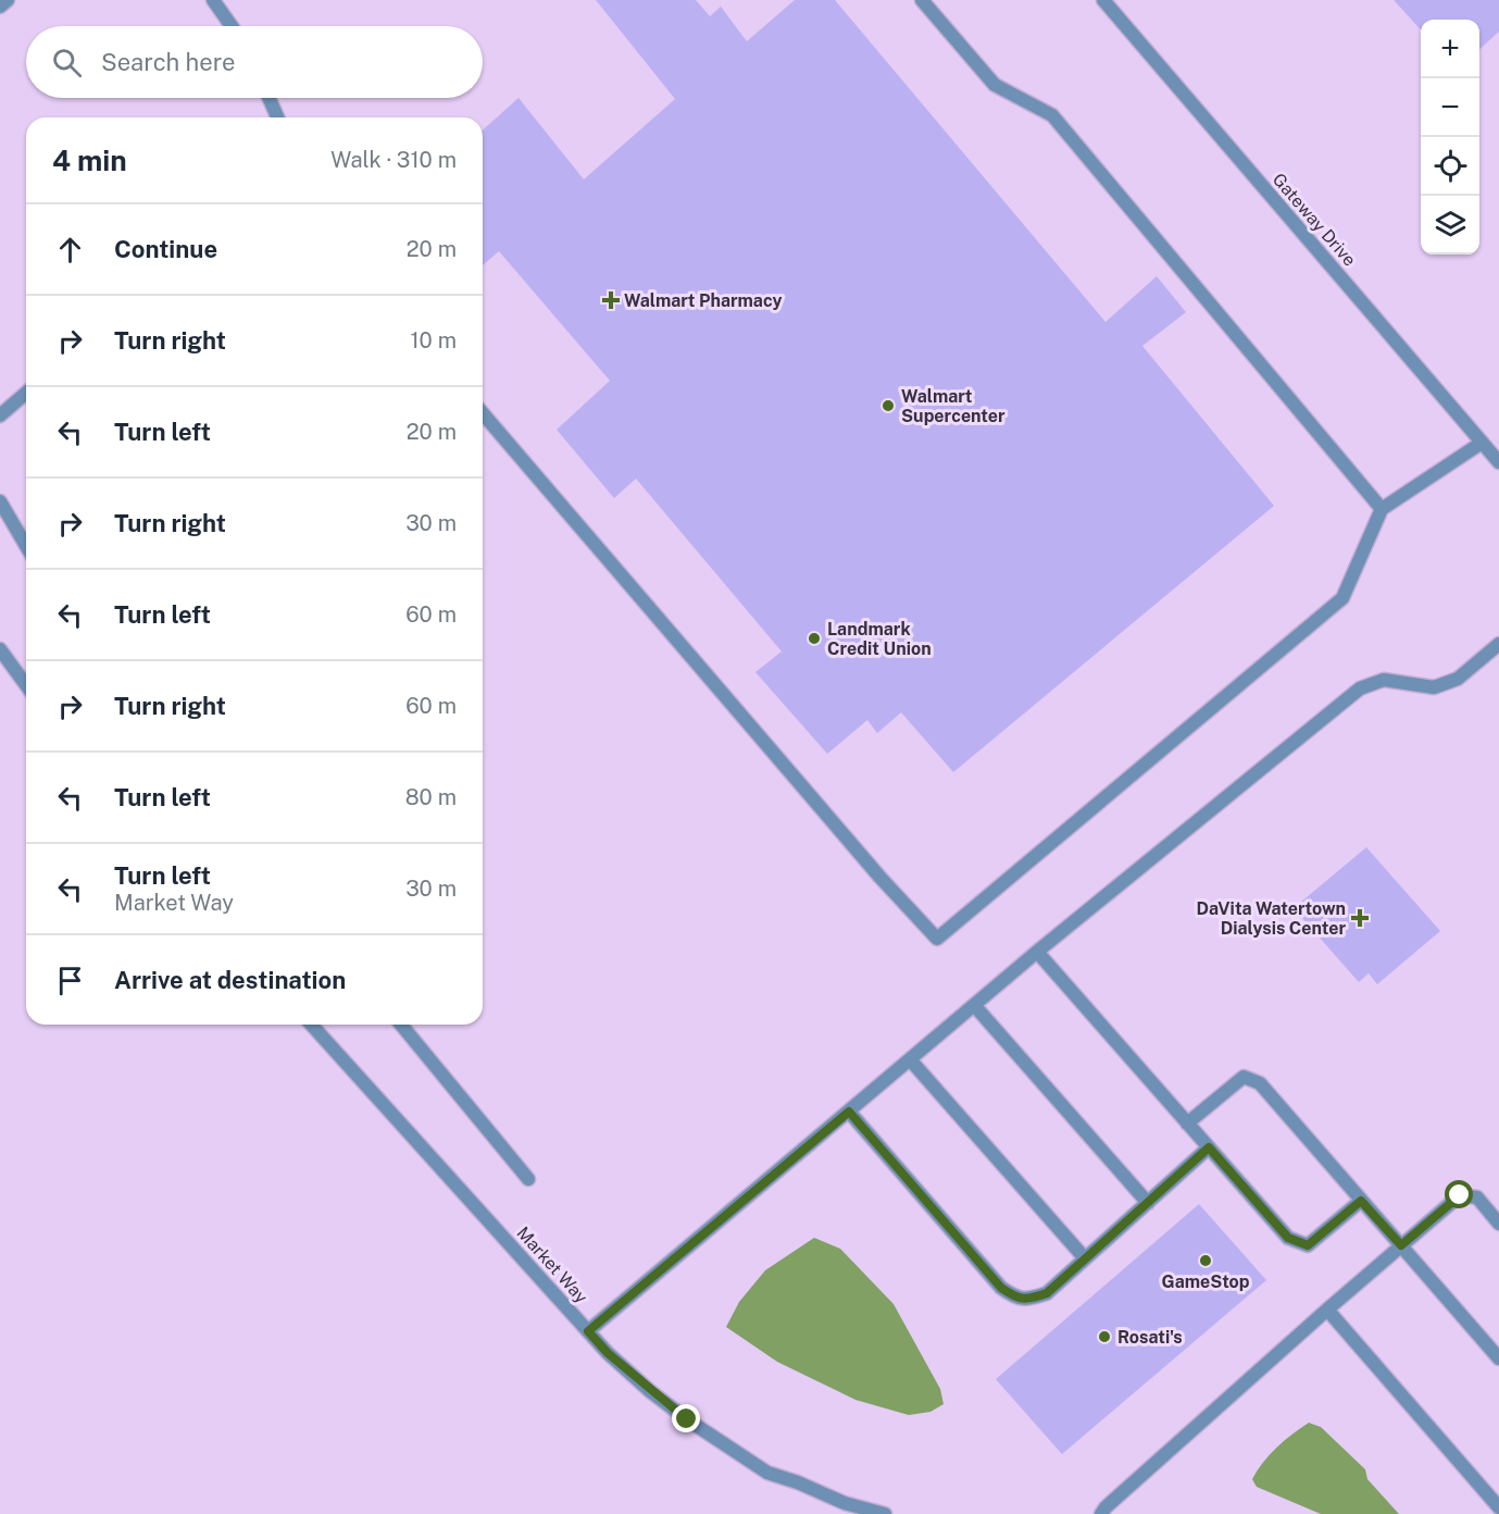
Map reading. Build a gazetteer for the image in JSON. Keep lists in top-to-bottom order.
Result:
{
  "streets": {
    "street": ["Gateway Drive", "Market Way"]
  },
  "places": {
    "health": ["Walmart Pharmacy", "DaVita Watertown Dialysis Center"],
    "other": [
      "Walmart Supercenter",
      "Landmark Credit Union",
      "GameStop",
      "Rosati's"
    ]
  },
  "page": {
    "map_buttons": ["+", "−"],
    "search": "Search here",
    "heading": ["4 min", "Walk · 310 m"],
    "list": [
      ["Continue", "20 m"],
      ["Turn right", "10 m"],
      ["Turn left", "20 m"],
      ["Turn right", "30 m"],
      ["Turn left", "60 m"],
      ["Turn right", "60 m"],
      ["Turn left", "80 m"],
      ["Turn left", "Market Way", "30 m"],
      "Arrive at destination"
    ]
  }
}
